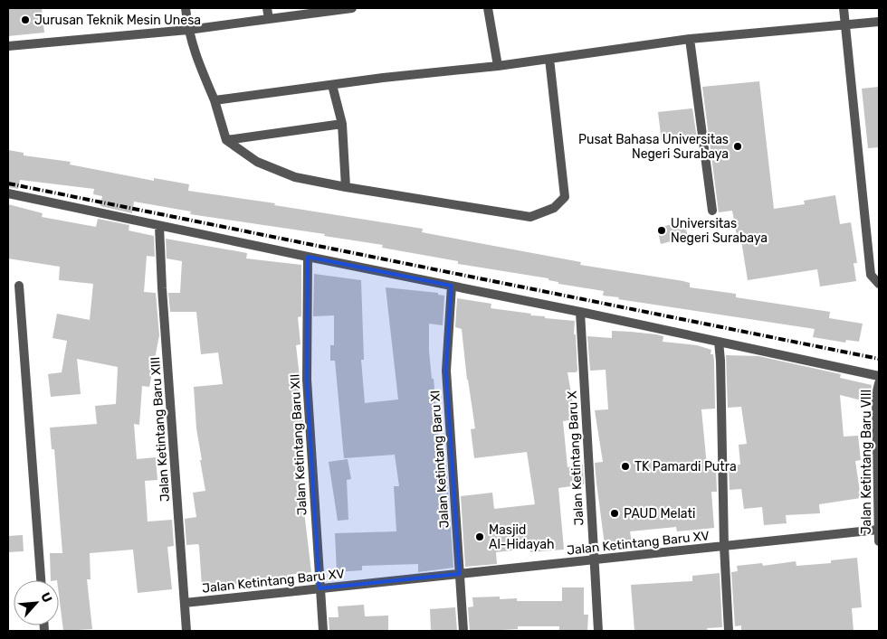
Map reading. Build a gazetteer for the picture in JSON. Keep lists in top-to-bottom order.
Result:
{
  "streets": {
    "street": [
      "Jalan Ketintang Baru XIII",
      "Jalan Ketintang Baru XII",
      "Jalan Ketintang Baru X",
      "Jalan Ketintang Baru XI",
      "Jalan Ketintang Baru VIII",
      "Jalan Ketintang Baru XV"
    ]
  },
  "crossings": [
    ["Jalan Ketintang Baru XIII", "Jalan Ketintang Baru XV"],
    ["Jalan Ketintang Baru XII", "Jalan Ketintang Baru XV"],
    ["Jalan Ketintang Baru X", "Jalan Ketintang Baru XV"],
    ["Jalan Ketintang Baru XI", "Jalan Ketintang Baru XV"],
    ["Jalan Ketintang Baru VIII", "Jalan Ketintang Baru XV"]
  ],
  "places": [
    "Jurusan Teknik Mesin Unesa",
    "Pusat Bahasa Universitas Negeri Surabaya",
    "Universitas Negeri Surabaya",
    "TK Pamardi Putra",
    "PAUD Melati",
    "Masjid Al-Hidayah"
  ],
  "north": "top right"
}
